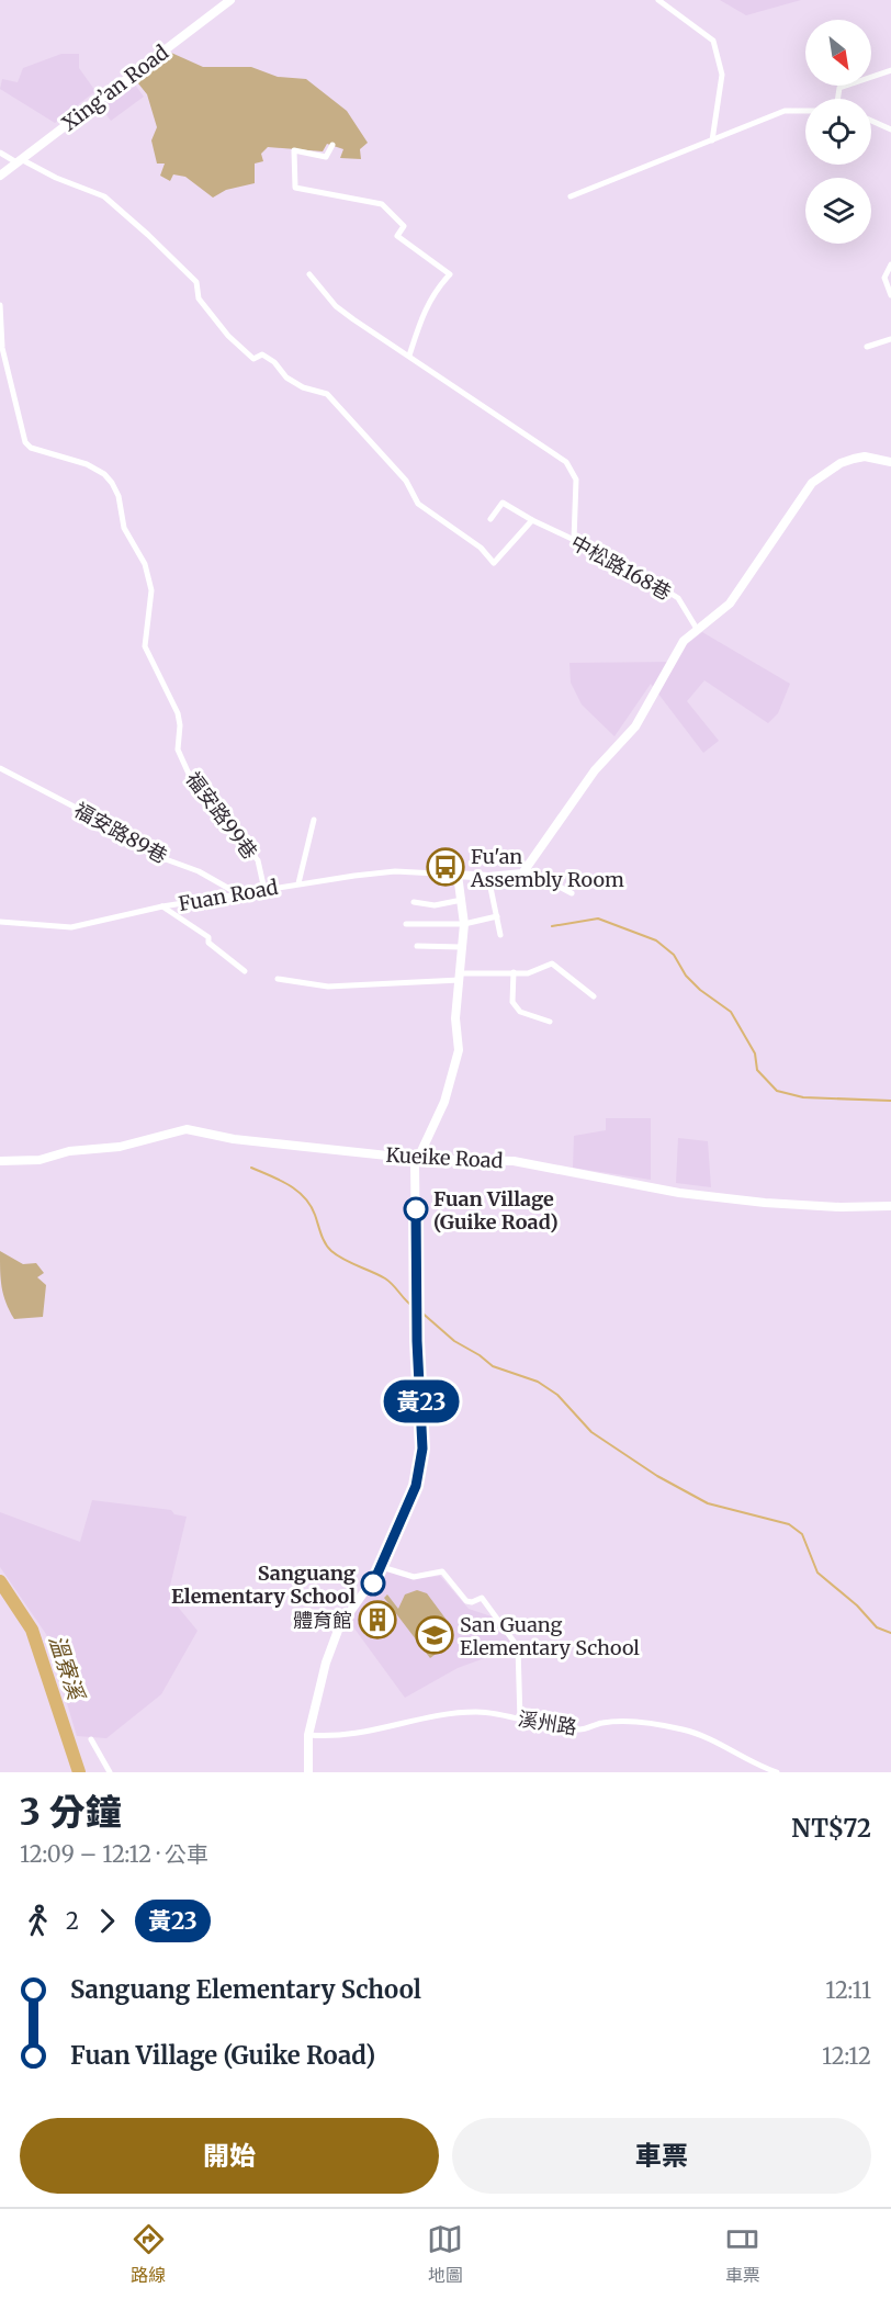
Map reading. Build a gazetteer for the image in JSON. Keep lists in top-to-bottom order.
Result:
{
  "streets": {
    "street": [
      "Xing’an Road",
      "中松路168巷",
      "福安路99巷",
      "福安路89巷",
      "Fuan Road",
      "Kueike Road",
      "溪州路"
    ]
  },
  "crossings": [
    ["福安路99巷", "Fuan Road"],
    ["福安路89巷", "Fuan Road"]
  ],
  "water": ["溫寮溪"],
  "places": {
    "bus stop": ["Fu'an Assembly Room"],
    "other": ["Fuan Village (Guike Road)", "Sanguang Elementary School"],
    "building": ["體育館"],
    "school or university": ["San Guang Elementary School"]
  },
  "lines": ["bus line 黃23"],
  "north": "bottom right",
  "page": {
    "on_map": "黃23",
    "heading": ["3 分鐘", "12:09 – 12:12 · 公車", "NT$72"],
    "legs": ["2", "黃23"],
    "list": [
      {
        "name": "Sanguang Elementary School",
        "value": "12:11"
      },
      {
        "name": "Fuan Village (Guike Road)",
        "value": "12:12"
      }
    ],
    "buttons": ["開始", "車票"],
    "tabs": ["路線", "地圖", "車票"]
  }
}
